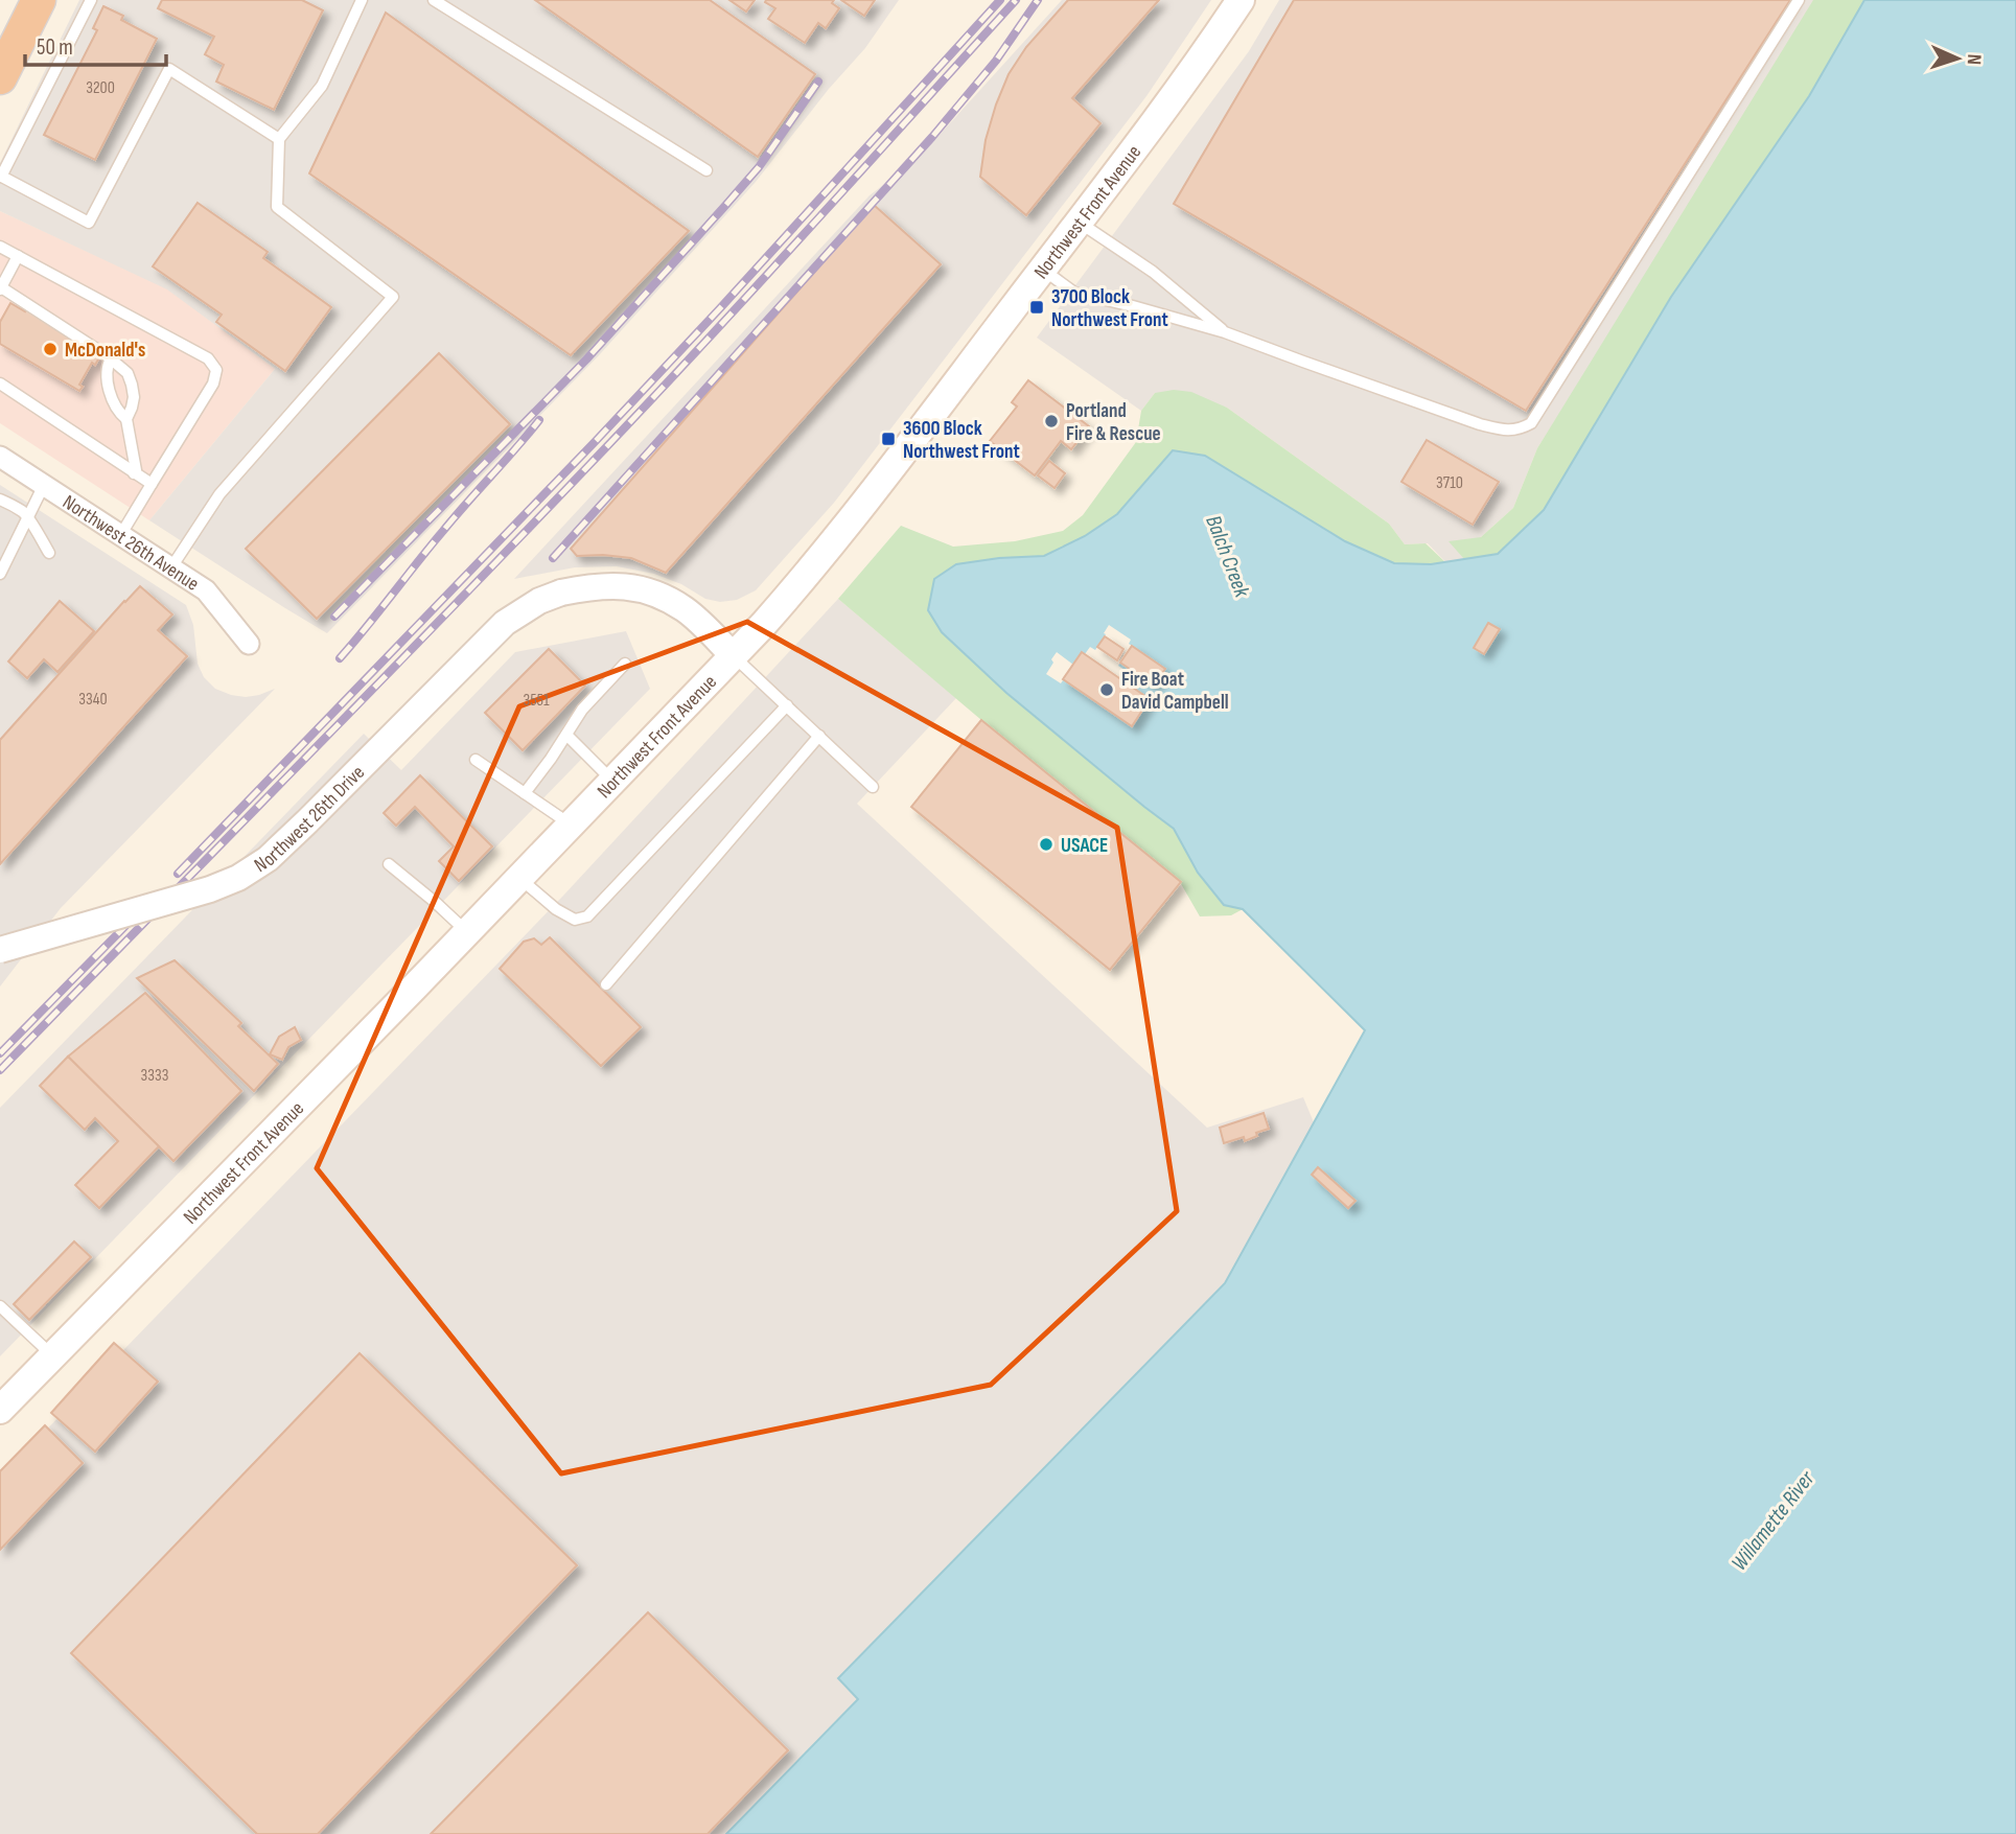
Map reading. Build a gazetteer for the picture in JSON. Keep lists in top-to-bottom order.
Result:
{
  "streets": {
    "main road": ["Northwest Front Avenue"],
    "street": ["Northwest 26th Avenue", "Northwest 26th Drive"]
  },
  "crossings": [
    ["Northwest Front Avenue", "Northwest 26th Drive"]
  ],
  "water": ["Balch Creek", "Willamette River"],
  "places": {
    "transit": ["3700 Block Northwest Front", "3600 Block Northwest Front"],
    "other": [
      "McDonald's",
      "Portland Fire & Rescue",
      "Fire Boat David Campbell",
      "USACE"
    ]
  },
  "house_numbers": [
    "3200",
    "3710",
    "3340",
    "3551",
    "3333"
  ],
  "scale_bar": "50 m",
  "north": "right"
}
